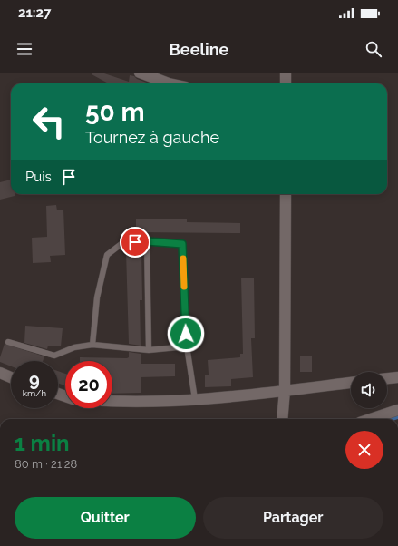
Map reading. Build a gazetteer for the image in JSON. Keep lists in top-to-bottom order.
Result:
{
  "page": {
    "status": "21:27",
    "header": "Beeline",
    "turn": ["50 m", "Tournez à gauche"],
    "then": "Puis",
    "speed": "9 km/h",
    "limit": "20",
    "heading": ["1 min", "80 m · 21:28"],
    "buttons": ["Quitter", "Partager"]
  }
}
